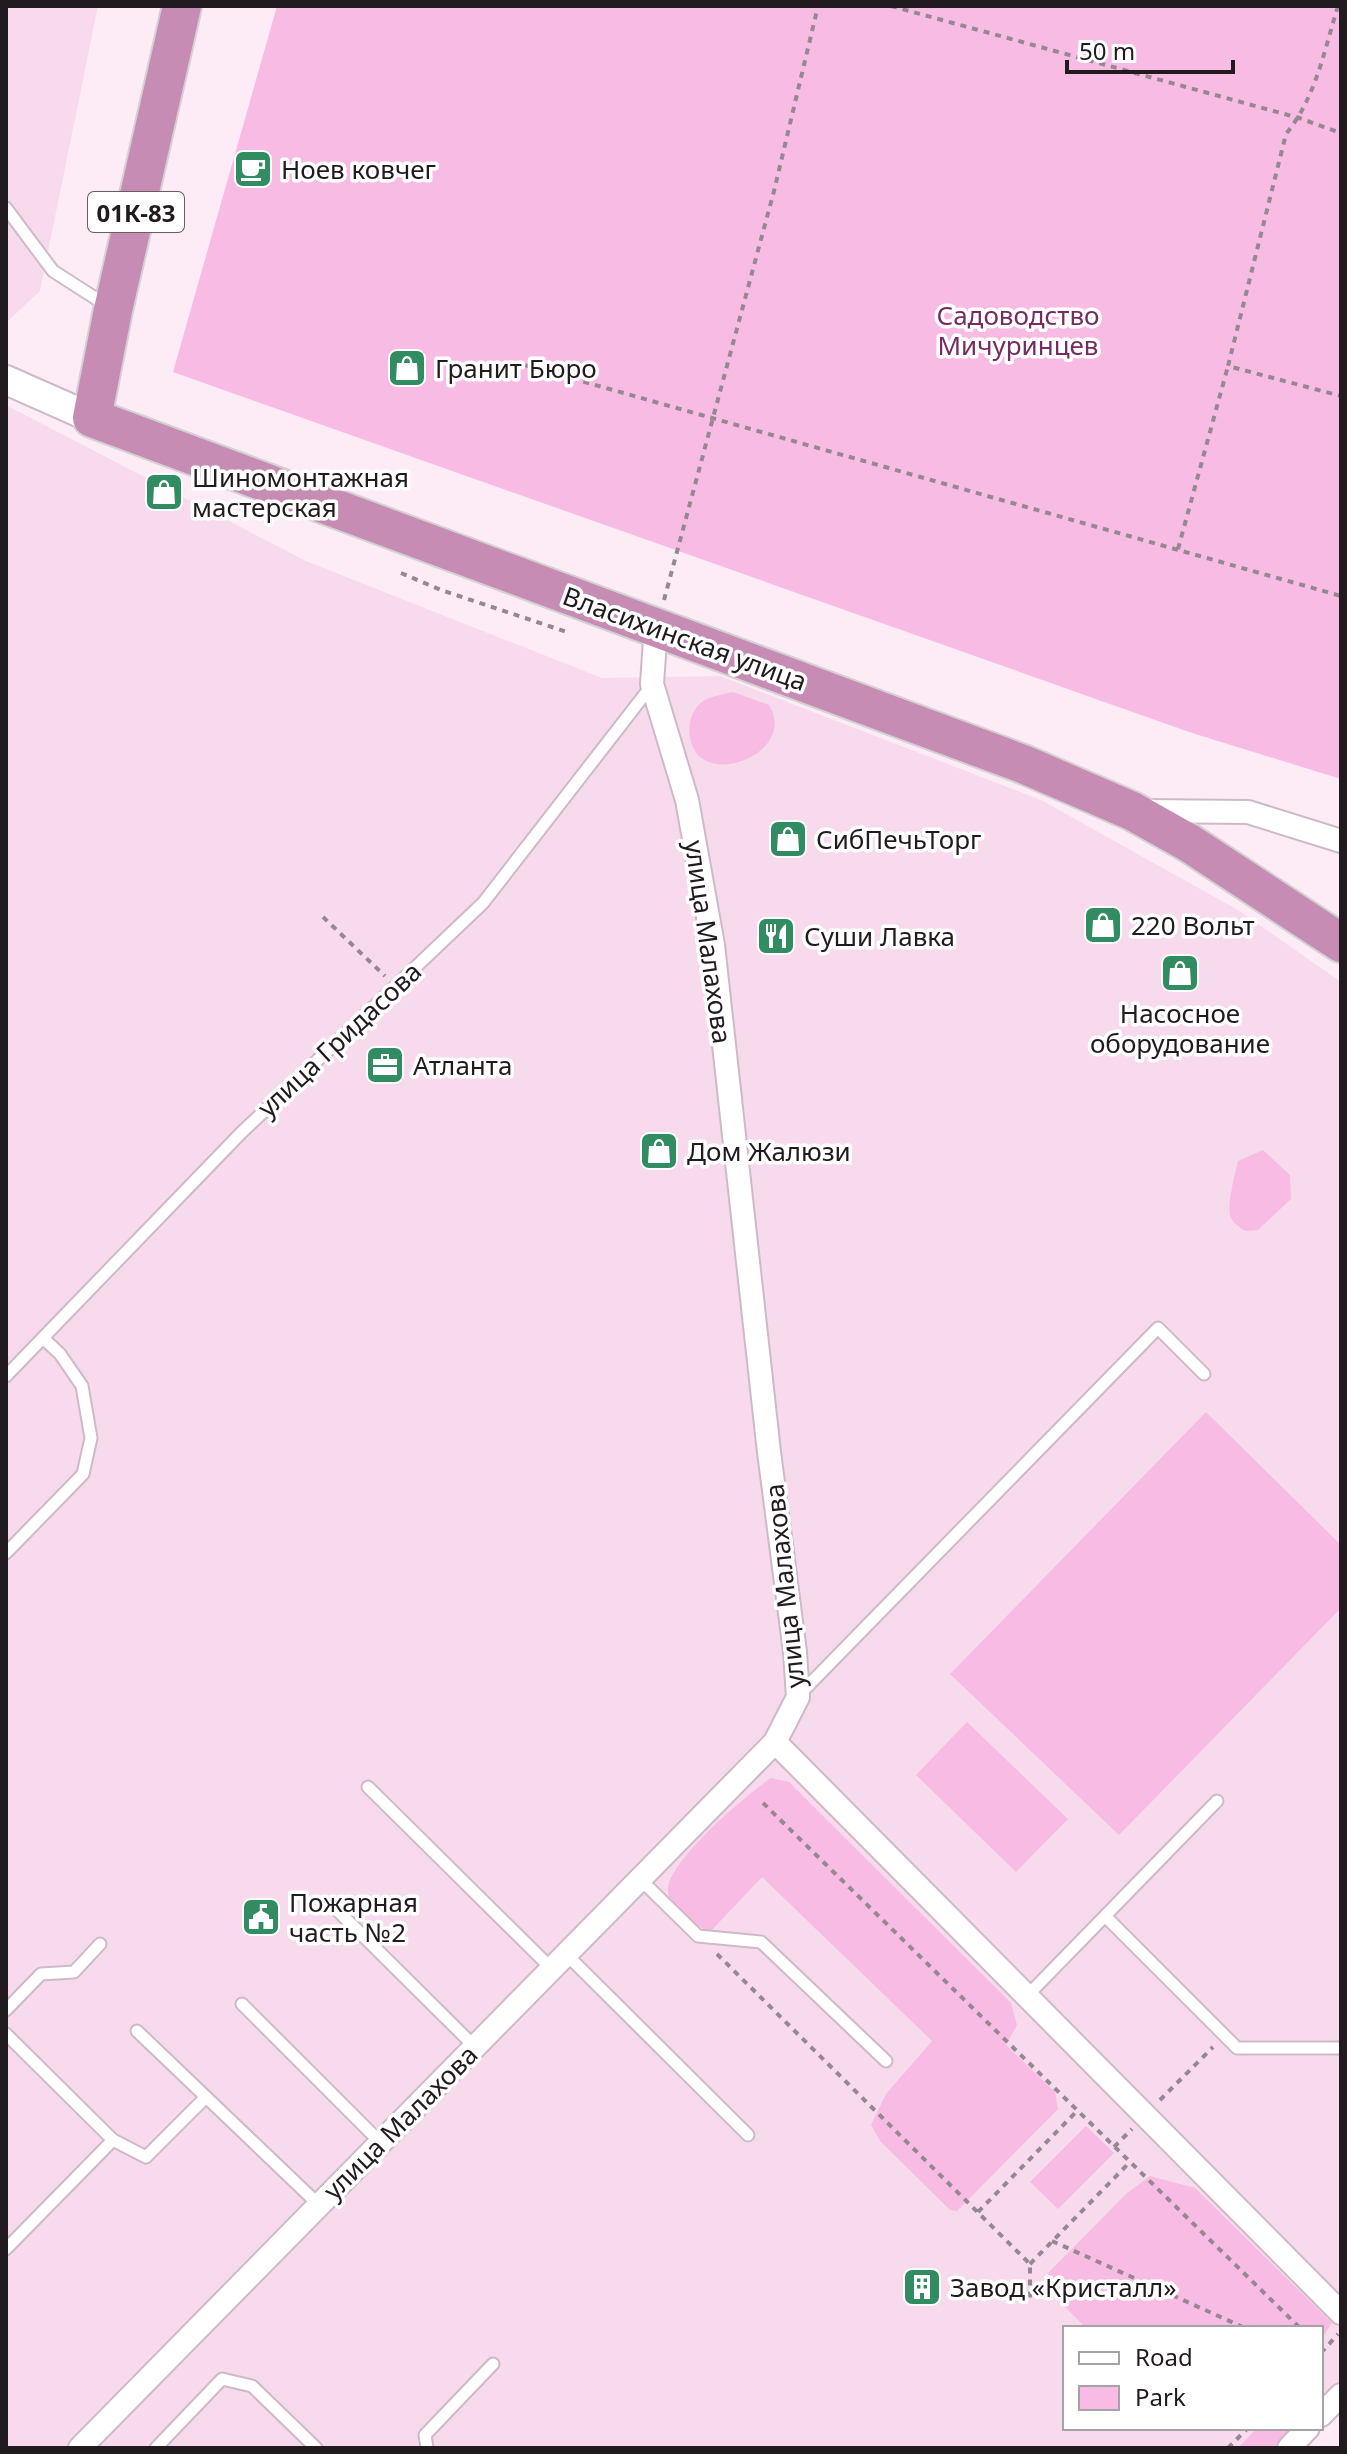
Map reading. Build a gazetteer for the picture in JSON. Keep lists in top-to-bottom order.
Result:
{
  "streets": {
    "highway": ["01К-83", "Власихинская улица"],
    "street": ["улица Малахова"],
    "lane": ["улица Гридасова"]
  },
  "crossings": [
    ["01К-83", "Власихинская улица"],
    ["улица Малахова", "улица Гридасова"]
  ],
  "parks": ["Садоводство Мичуринцев"],
  "places": {
    "cafe": ["Ноев ковчег"],
    "shop": [
      "Гранит Бюро",
      "Шиномонтажная мастерская",
      "СибПечьТорг",
      "220 Вольт",
      "Насосное оборудование",
      "Дом Жалюзи"
    ],
    "restaurant": ["Суши Лавка"],
    "office": ["Атланта"],
    "public building": ["Пожарная часть №2"],
    "building": ["Завод «Кристалл»"]
  },
  "legend": ["Road", "Park"],
  "scale_bar": "50 m"
}
